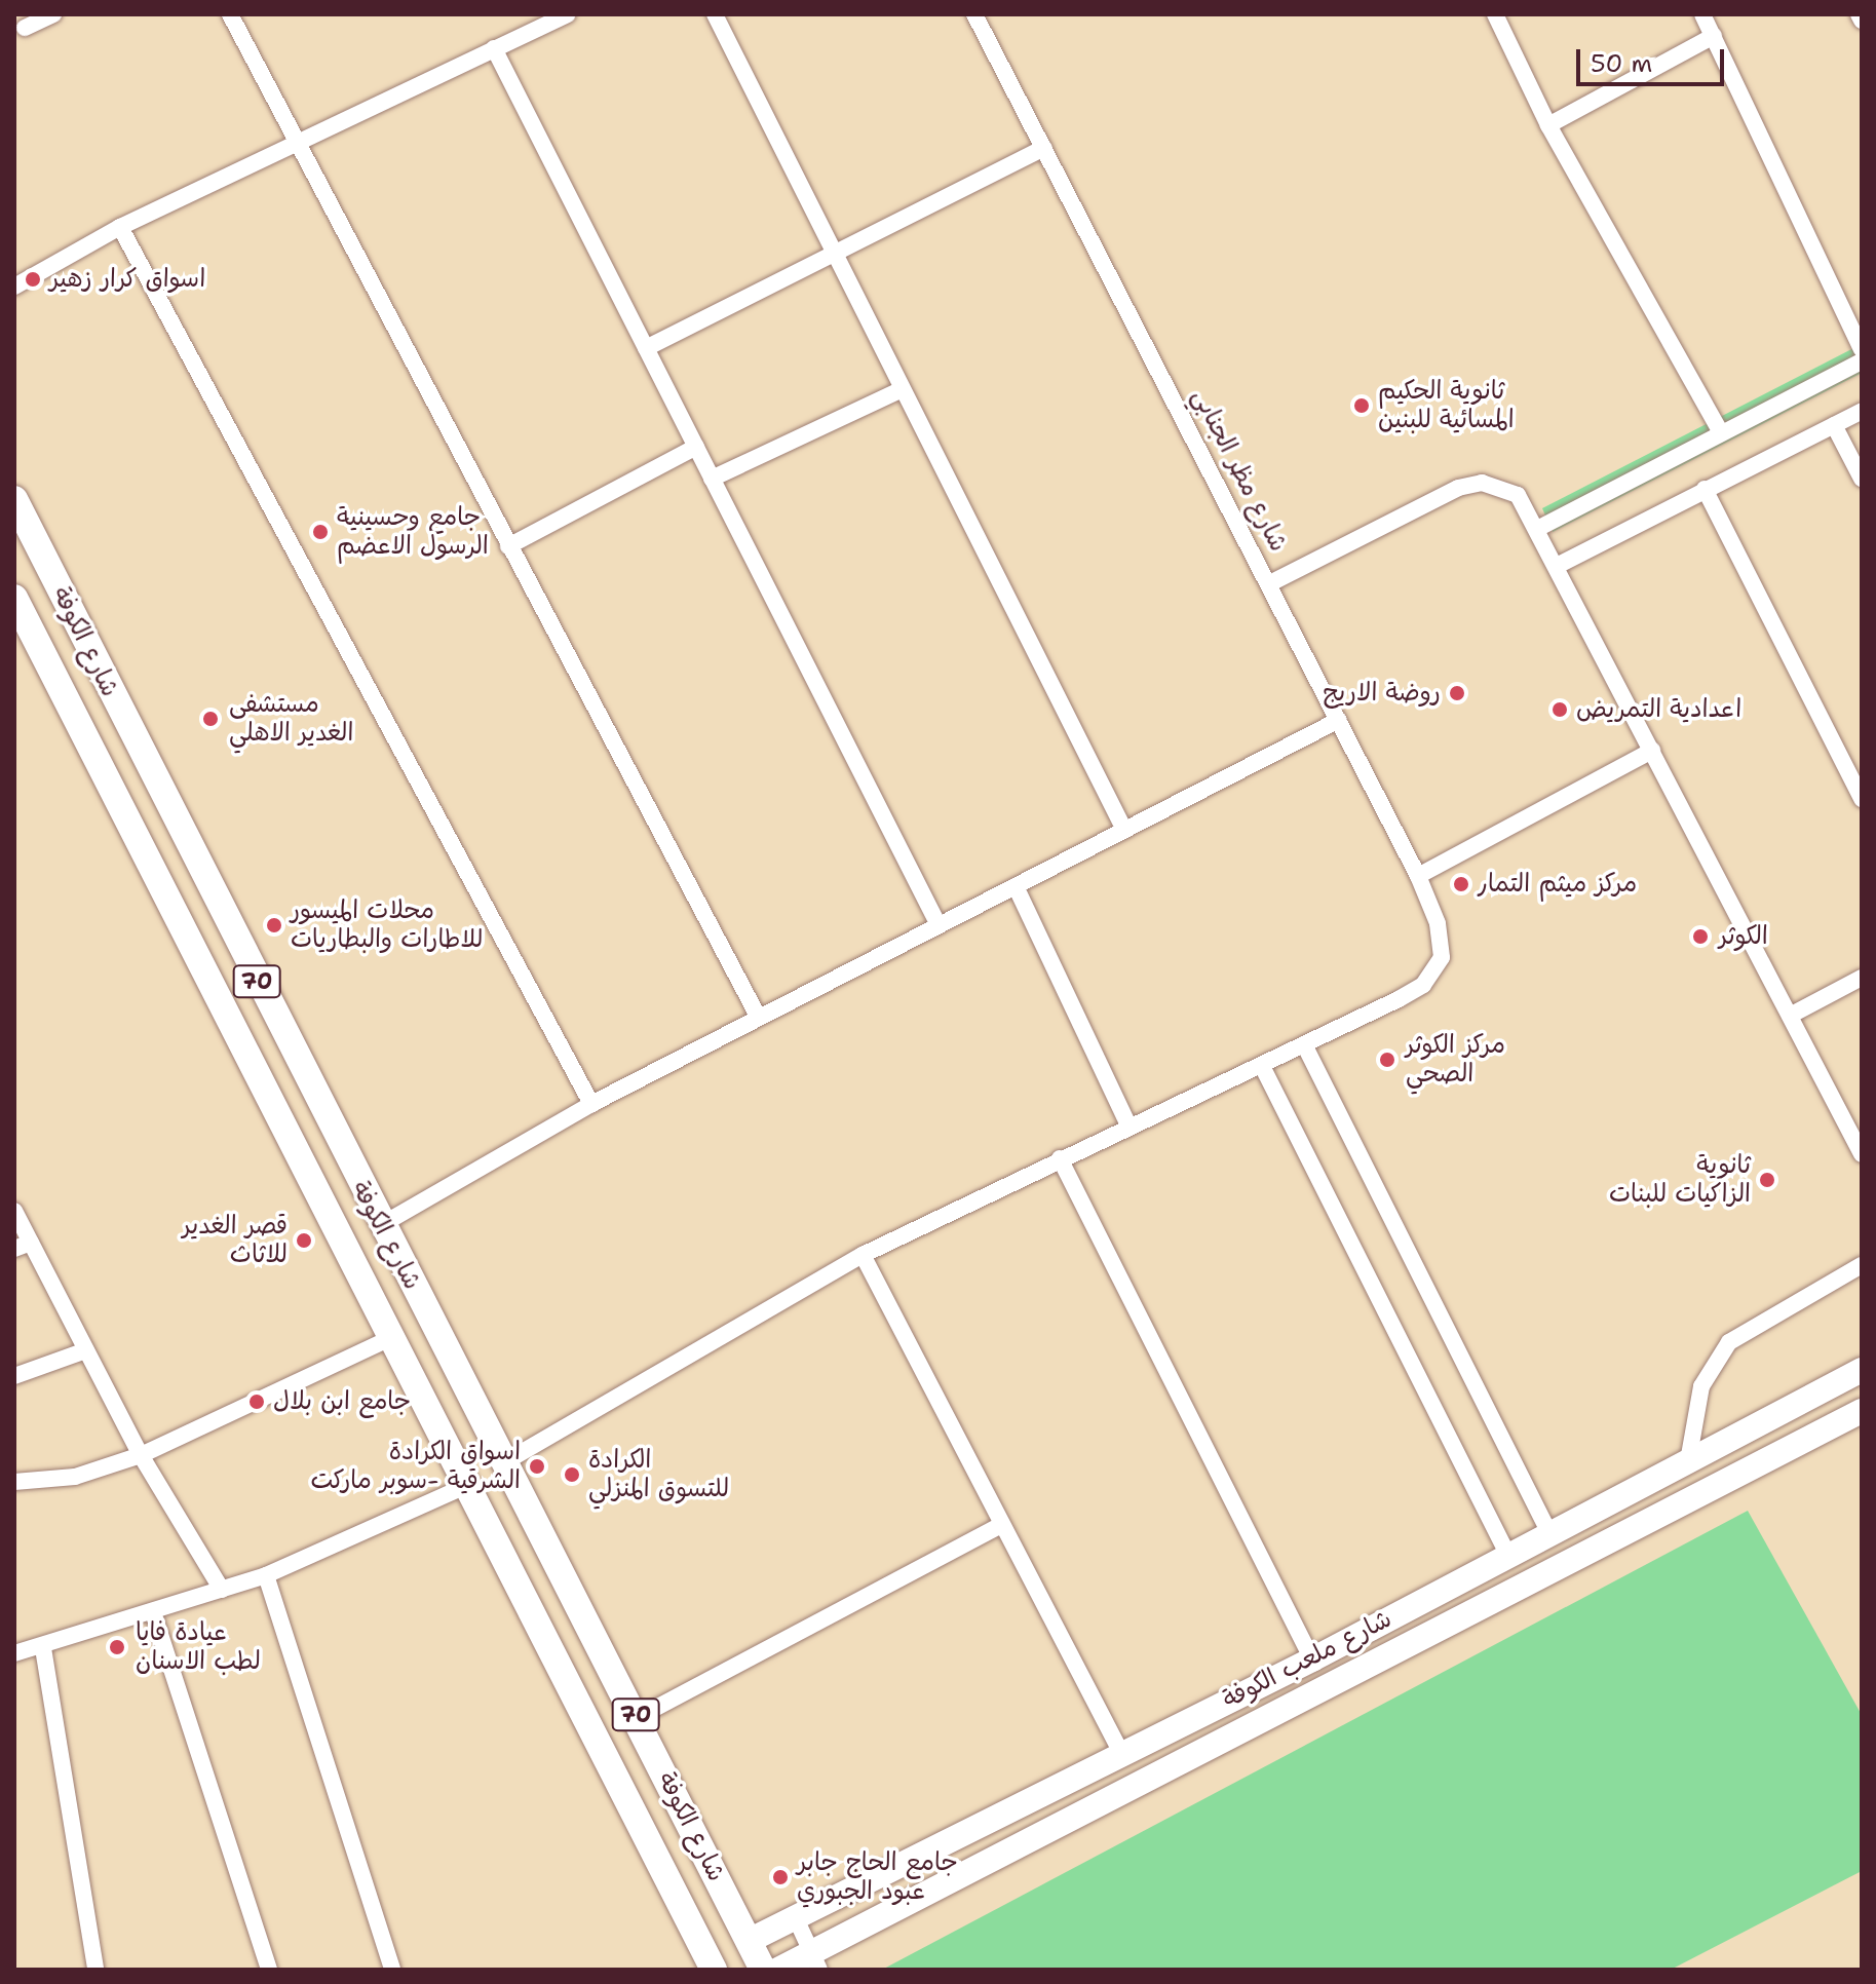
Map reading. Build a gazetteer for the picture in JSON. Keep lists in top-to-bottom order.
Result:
{
  "streets": {
    "highway": ["شارع الكوفة", "70"],
    "main road": ["شارع ملعب الكوفة"],
    "street": ["شارع مظر الجنابي"]
  },
  "crossings": [
    ["شارع الكوفة", "شارع ملعب الكوفة"]
  ],
  "places": [
    "اسواق كرار زهير",
    "ثانوية الحكيم المسائية للبنين",
    "جامع وحسينية الرسول الاعضم",
    "روضة الاريج",
    "اعدادية التمريض",
    "مستشفى الغدير الاهلي",
    "مركز ميثم التمار",
    "محلات الميسور للاطارات والبطاريات",
    "الكوثر",
    "مركز الكوثر الصحي",
    "ثانوية الزاكيات للبنات",
    "قصر الغدير للاثاث",
    "جامع ابن بلال",
    "اسواق الكرادة الشرقية -سوبر ماركت",
    "الكرادة للتسوق المنزلي",
    "عيادة فايا لطب الاسنان",
    "جامع الحاج جابر عبود الجبوري"
  ],
  "scale_bar": "50 m"
}
